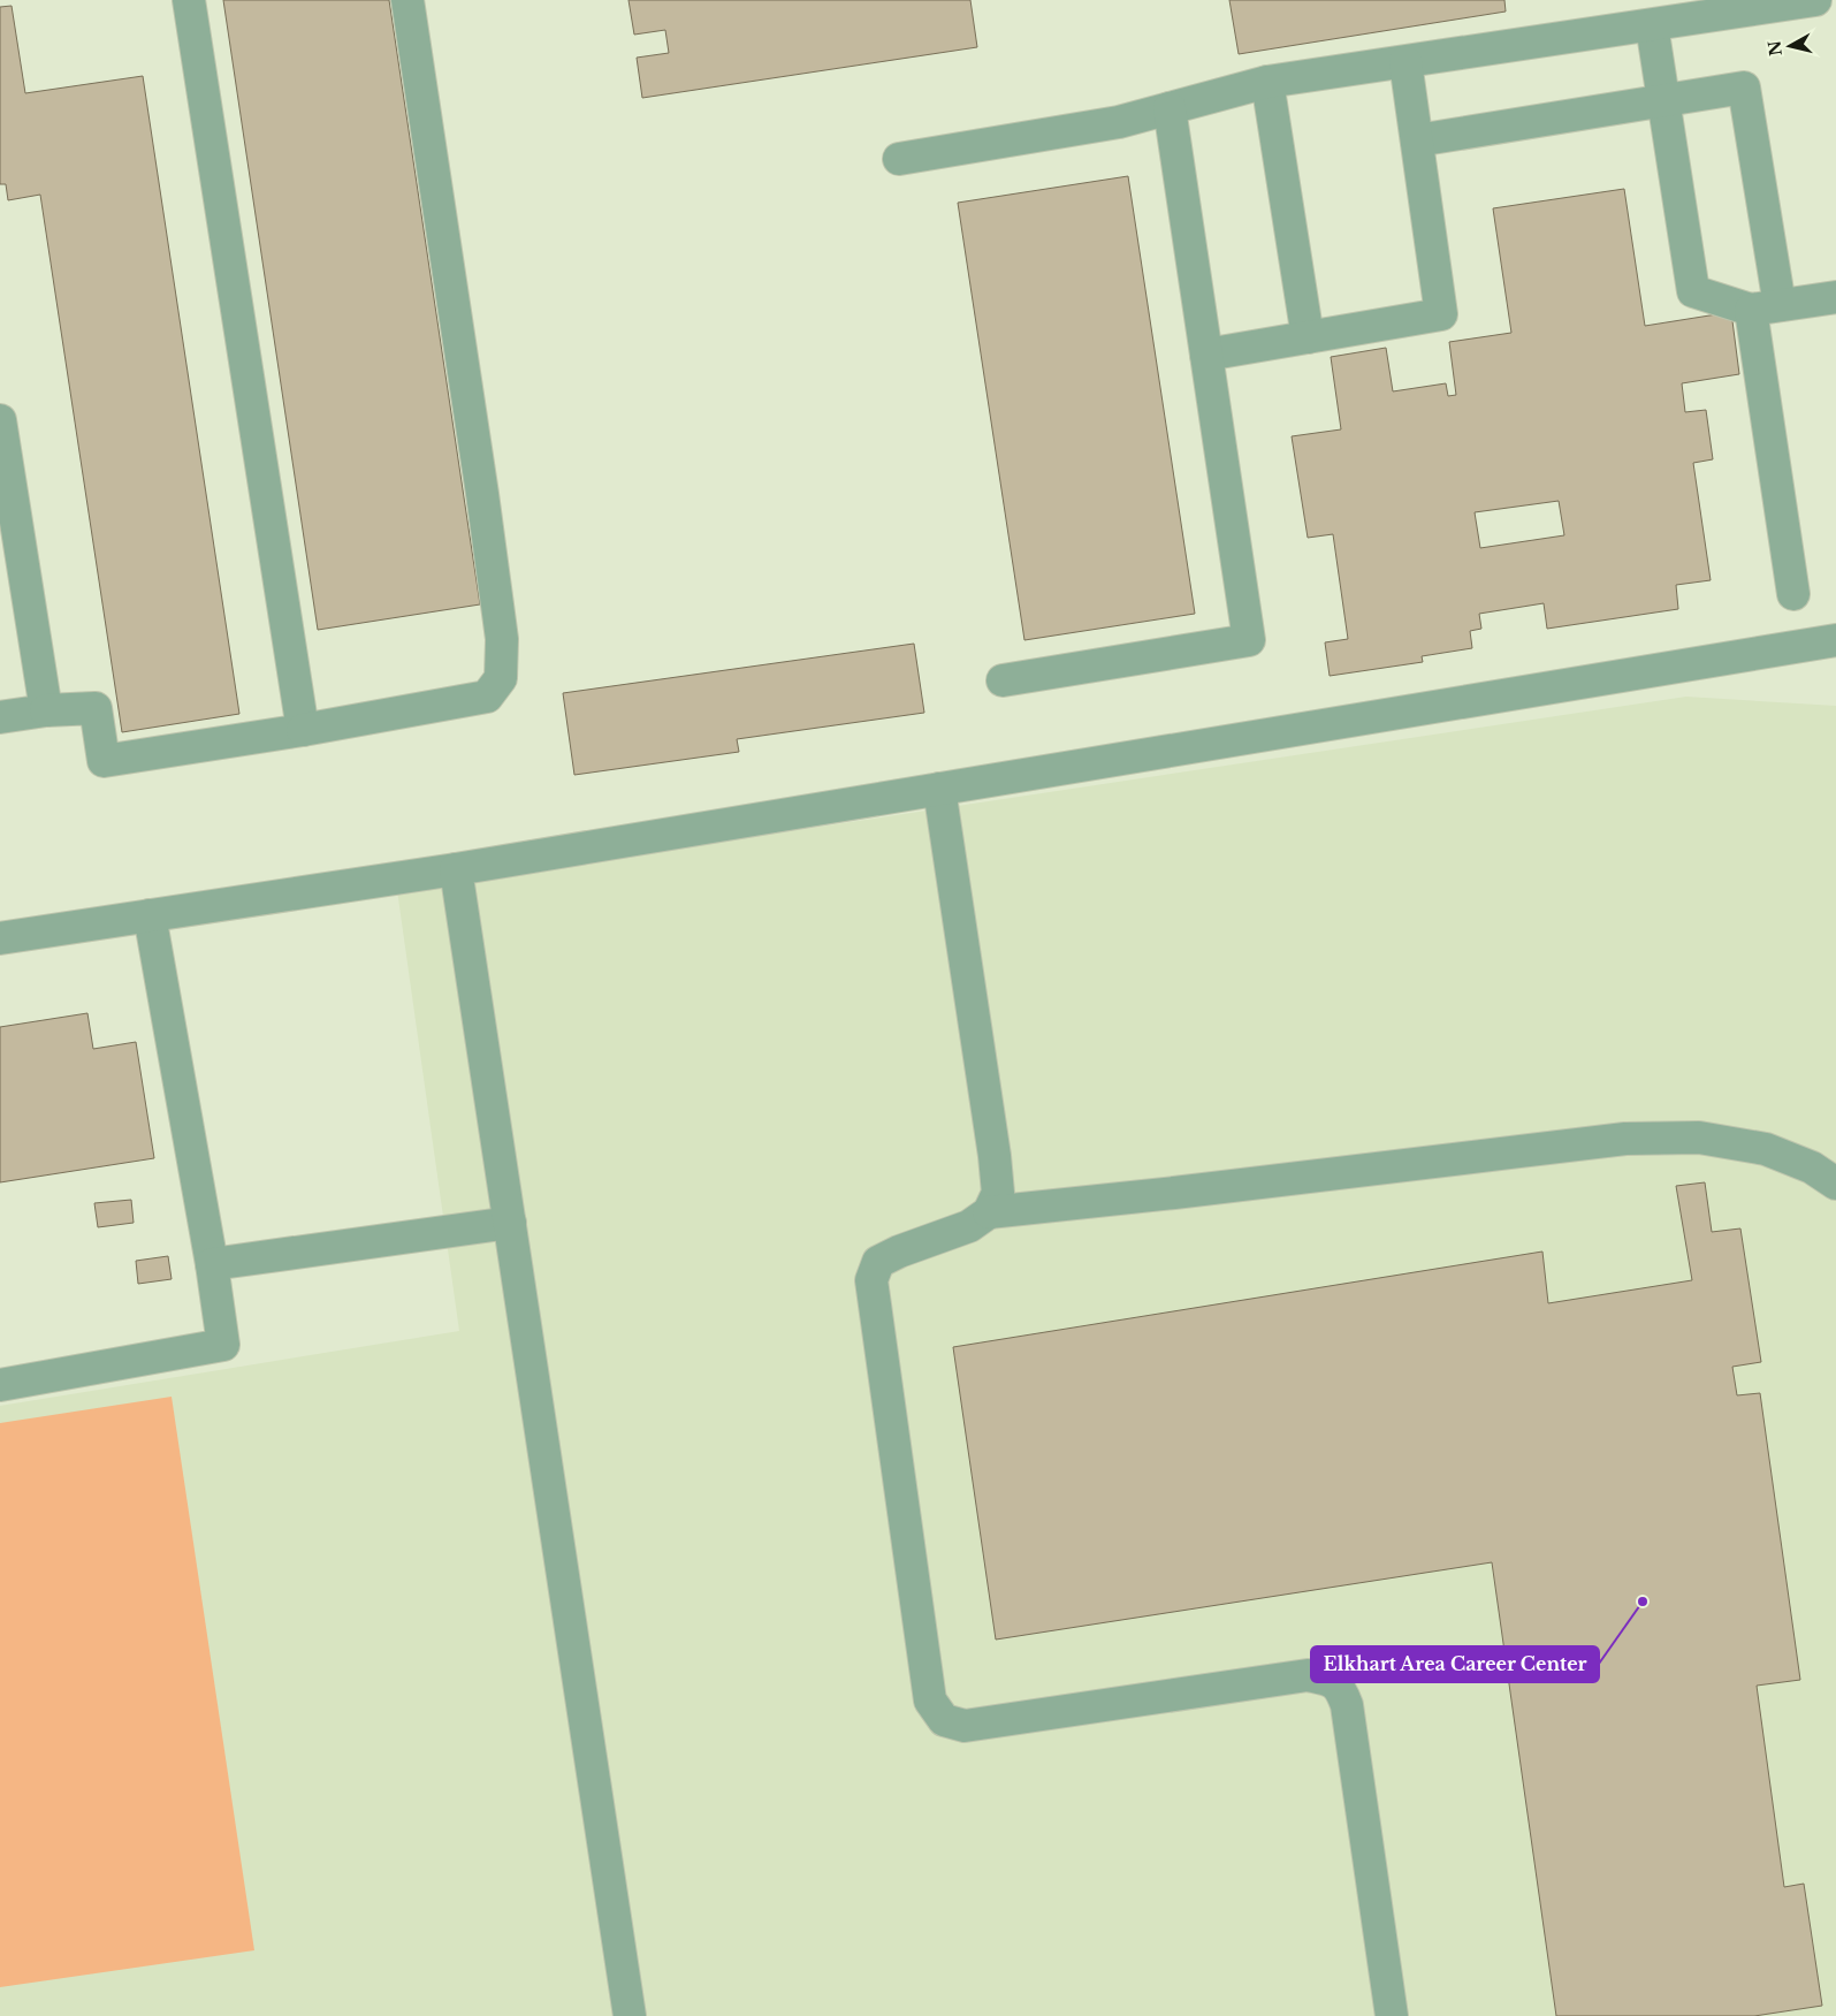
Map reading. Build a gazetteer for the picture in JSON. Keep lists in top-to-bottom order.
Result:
{
  "places": ["Elkhart Area Career Center"],
  "north": "left"
}
